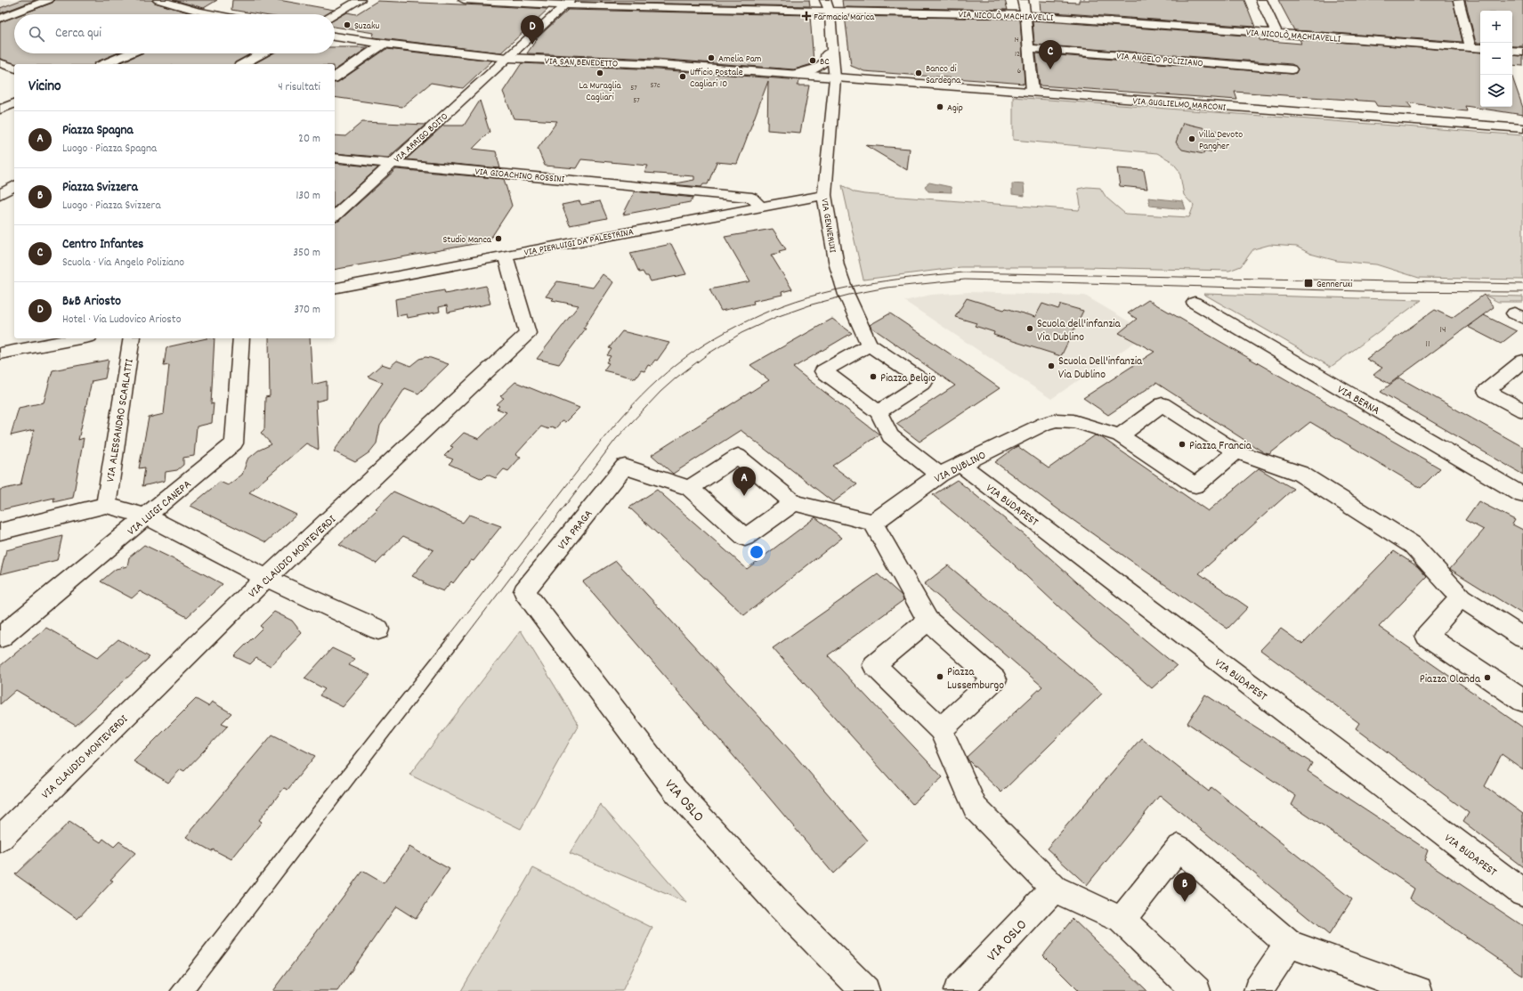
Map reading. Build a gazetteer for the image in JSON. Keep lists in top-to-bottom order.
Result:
{
  "streets": {
    "street": [
      "VIA NICOLÒ MACHIAVELLI",
      "VIA ANGELO POLIZIANO",
      "VIA SAN BENEDETTO",
      "VIA GUGLIELMO MARCONI",
      "VIA ARRIGO BOITO",
      "VIA GIOACHINO ROSSINI",
      "VIA GENNERUXI",
      "VIA PIERLUIGI DA PALESTRINA",
      "VIA BERNA",
      "VIA ALESSANDRO SCARLATTI",
      "VIA DUBLINO",
      "VIA BUDAPEST",
      "VIA LUIGI CANEPA",
      "VIA PRAGA",
      "VIA CLAUDIO MONTEVERDI",
      "VIA OSLO"
    ]
  },
  "crossings": [
    ["VIA NICOLÒ MACHIAVELLI", "VIA ARRIGO BOITO"],
    ["VIA NICOLÒ MACHIAVELLI", "VIA GENNERUXI"],
    ["VIA SAN BENEDETTO", "VIA GUGLIELMO MARCONI"],
    ["VIA SAN BENEDETTO", "VIA ARRIGO BOITO"],
    ["VIA SAN BENEDETTO", "VIA GENNERUXI"],
    ["VIA GUGLIELMO MARCONI", "VIA GENNERUXI"],
    ["VIA ARRIGO BOITO", "VIA GIOACHINO ROSSINI"],
    ["VIA GIOACHINO ROSSINI", "VIA PIERLUIGI DA PALESTRINA"],
    ["VIA GENNERUXI", "VIA PIERLUIGI DA PALESTRINA"],
    ["VIA PIERLUIGI DA PALESTRINA", "VIA CLAUDIO MONTEVERDI"],
    ["VIA DUBLINO", "VIA BUDAPEST"],
    ["VIA PRAGA", "VIA OSLO"]
  ],
  "places": {
    "health": ["Farmacia Marica"],
    "other": [
      "Suzaku",
      "Amelia Pam",
      "BC",
      "La Muraglia Cagliari",
      "Banco di Sardegna",
      "Ufficio Postale Cagliari 10",
      "Agip",
      "Villa Devoto Pangher",
      "Studio Manca",
      "Scuola dell'infanzia Via Dublino",
      "Scuola Dell'infanzia Via Dublino",
      "Piazza Belgio",
      "Piazza Francia",
      "Piazza Lussemburgo",
      "Piazza Olanda"
    ],
    "transit": ["Genneruxi"]
  },
  "house_numbers": [
    "14",
    "12",
    "6",
    "57c",
    "57",
    "57",
    "14",
    "11"
  ],
  "page": {
    "map_buttons": ["+", "−"],
    "search": "Cerca qui",
    "pins": [
      "D",
      "C",
      "A",
      "B"
    ],
    "heading": ["Vicino", "4 risultati"],
    "list": [
      {
        "mark": "A",
        "name": "Piazza Spagna",
        "note": "Luogo · Piazza Spagna",
        "value": "20 m"
      },
      {
        "mark": "B",
        "name": "Piazza Svizzera",
        "note": "Luogo · Piazza Svizzera",
        "value": "130 m"
      },
      {
        "mark": "C",
        "name": "Centro Infantes",
        "note": "Scuola · Via Angelo Poliziano",
        "value": "350 m"
      },
      {
        "mark": "D",
        "name": "B&B Ariosto",
        "note": "Hotel · Via Ludovico Ariosto",
        "value": "370 m"
      }
    ]
  }
}
